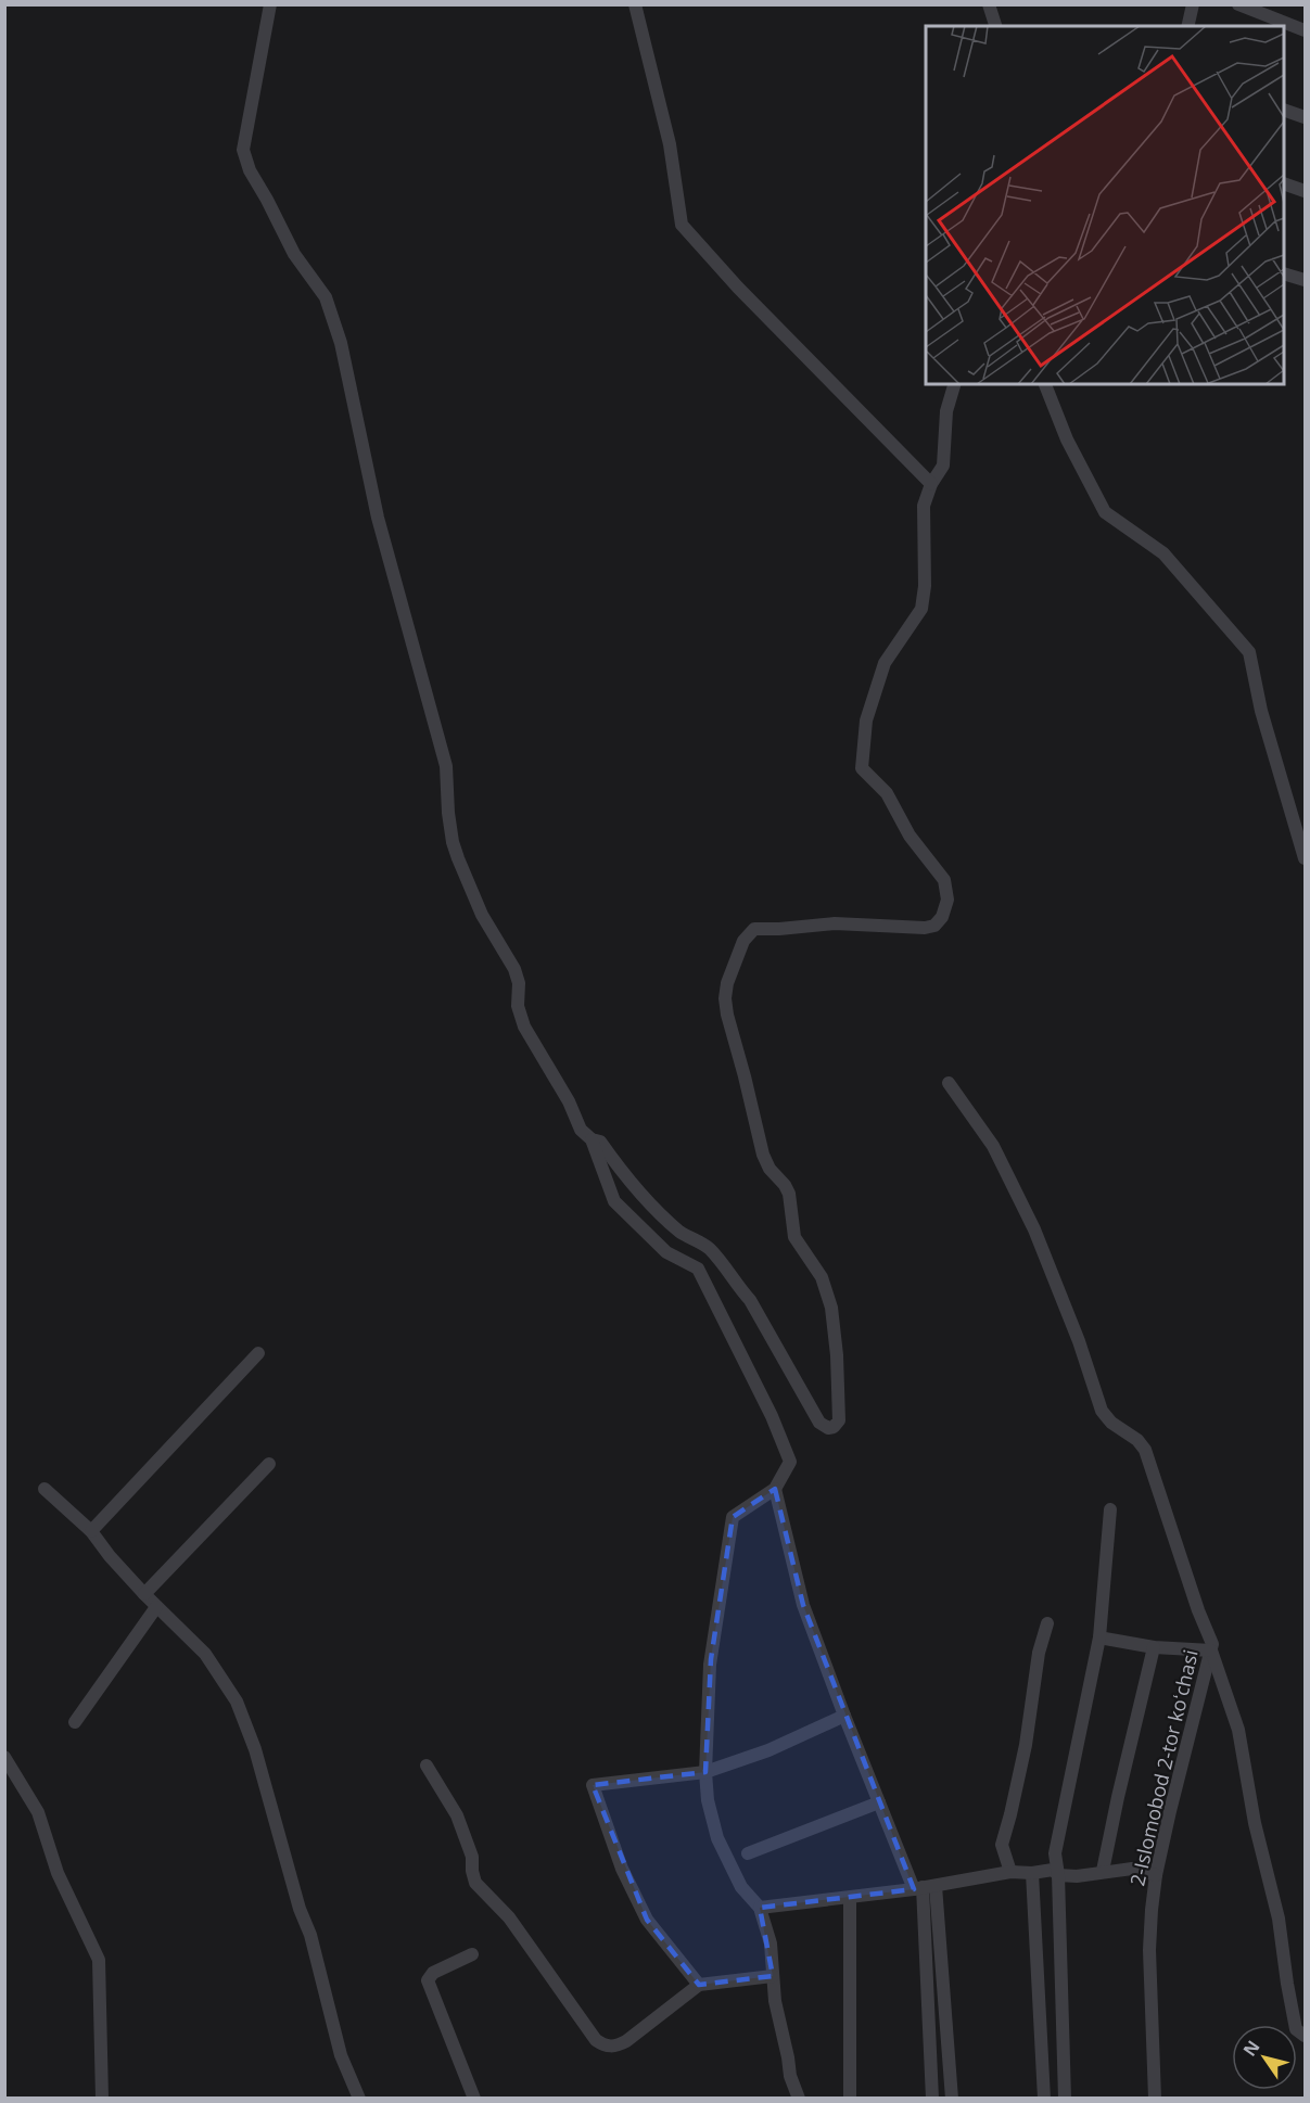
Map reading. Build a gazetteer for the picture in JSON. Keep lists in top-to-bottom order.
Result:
{
  "streets": {
    "street": ["2-Islomobod 2-tor koʻchasi"]
  },
  "north": "top left"
}
